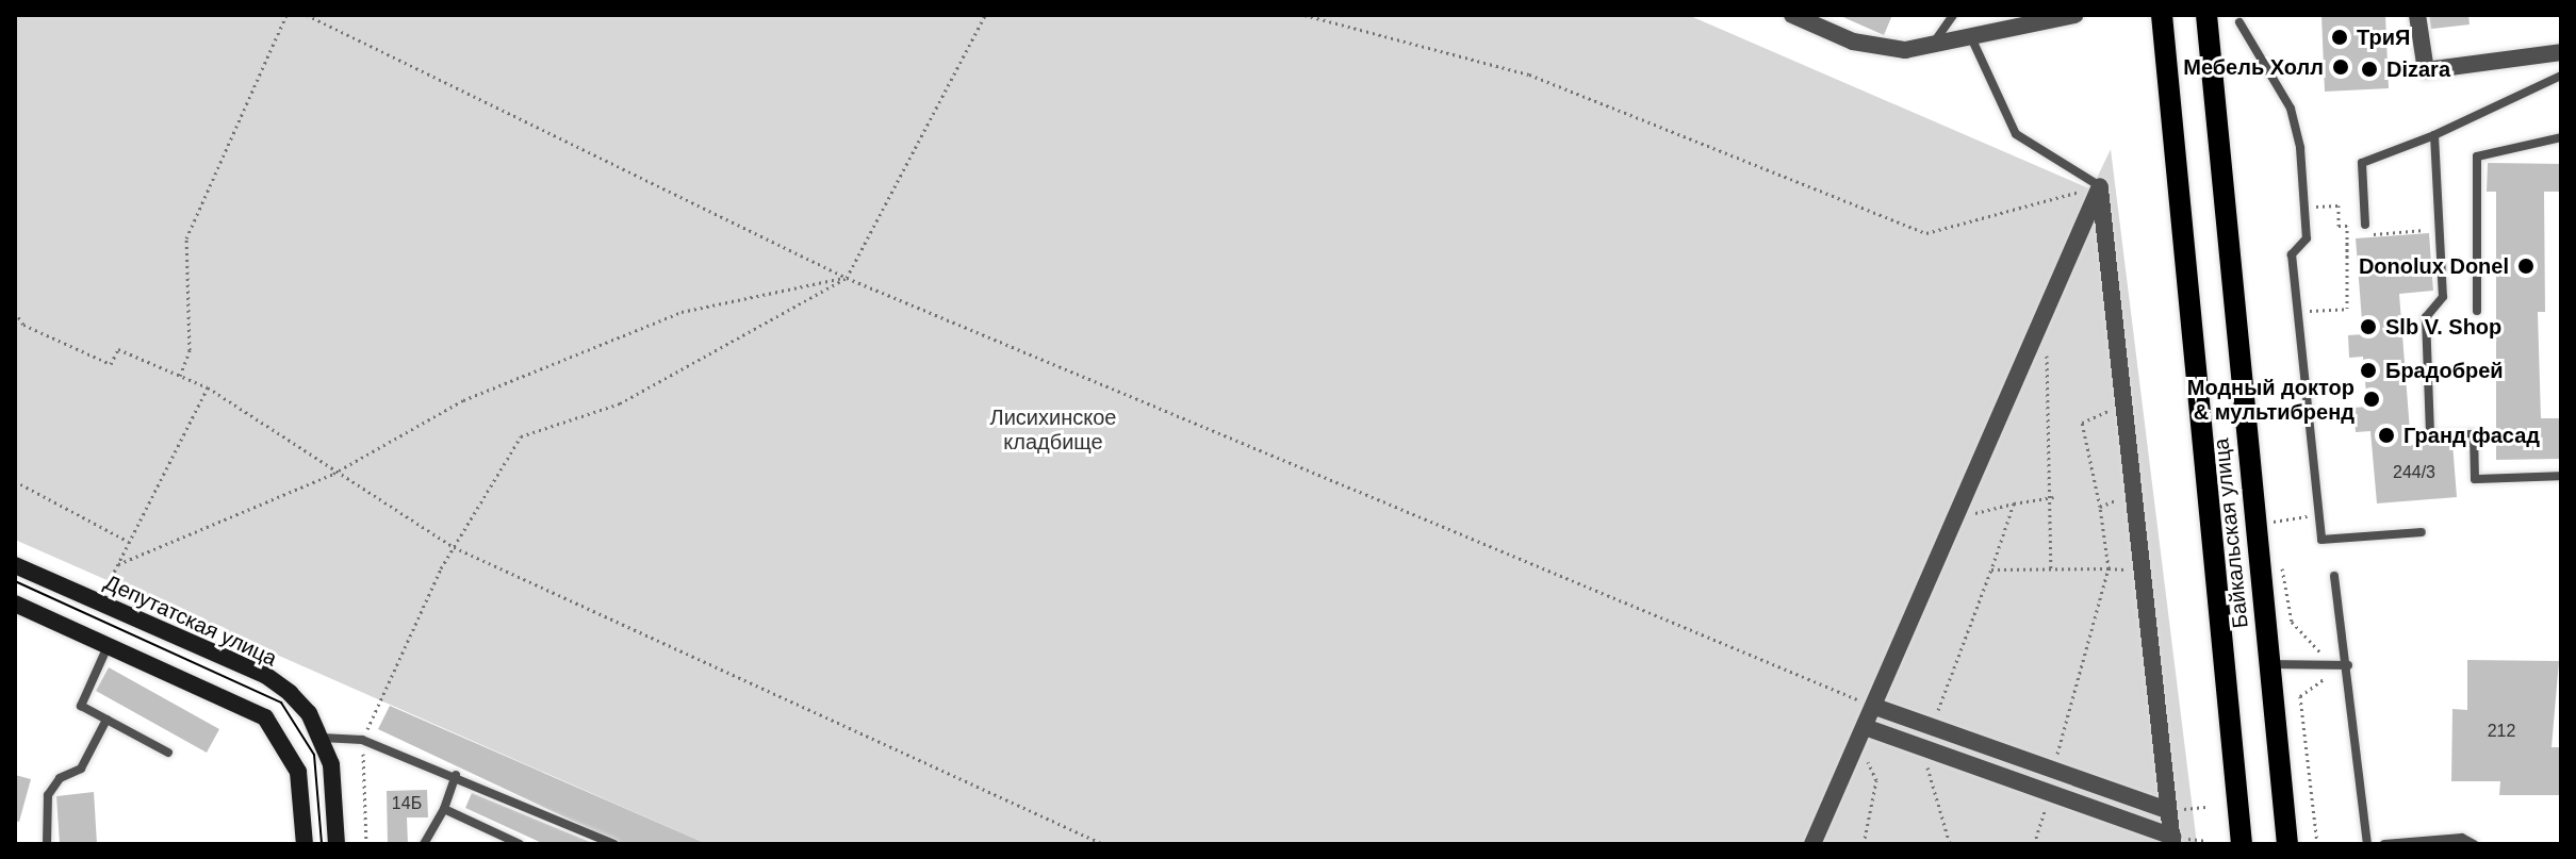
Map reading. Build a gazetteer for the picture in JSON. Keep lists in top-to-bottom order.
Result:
{
  "streets": {
    "main road": ["Байкальская улица", "Депутатская улица"]
  },
  "parks": ["Лисихинское кладбище"],
  "places": [
    "ТриЯ",
    "Мебель Холл",
    "Dizara",
    "Donolux Donel",
    "Slb V. Shop",
    "Брадобрей",
    "Модный доктор & мультибренд",
    "Гранд фасад"
  ],
  "house_numbers": ["244/3", "212", "14Б"]
}
